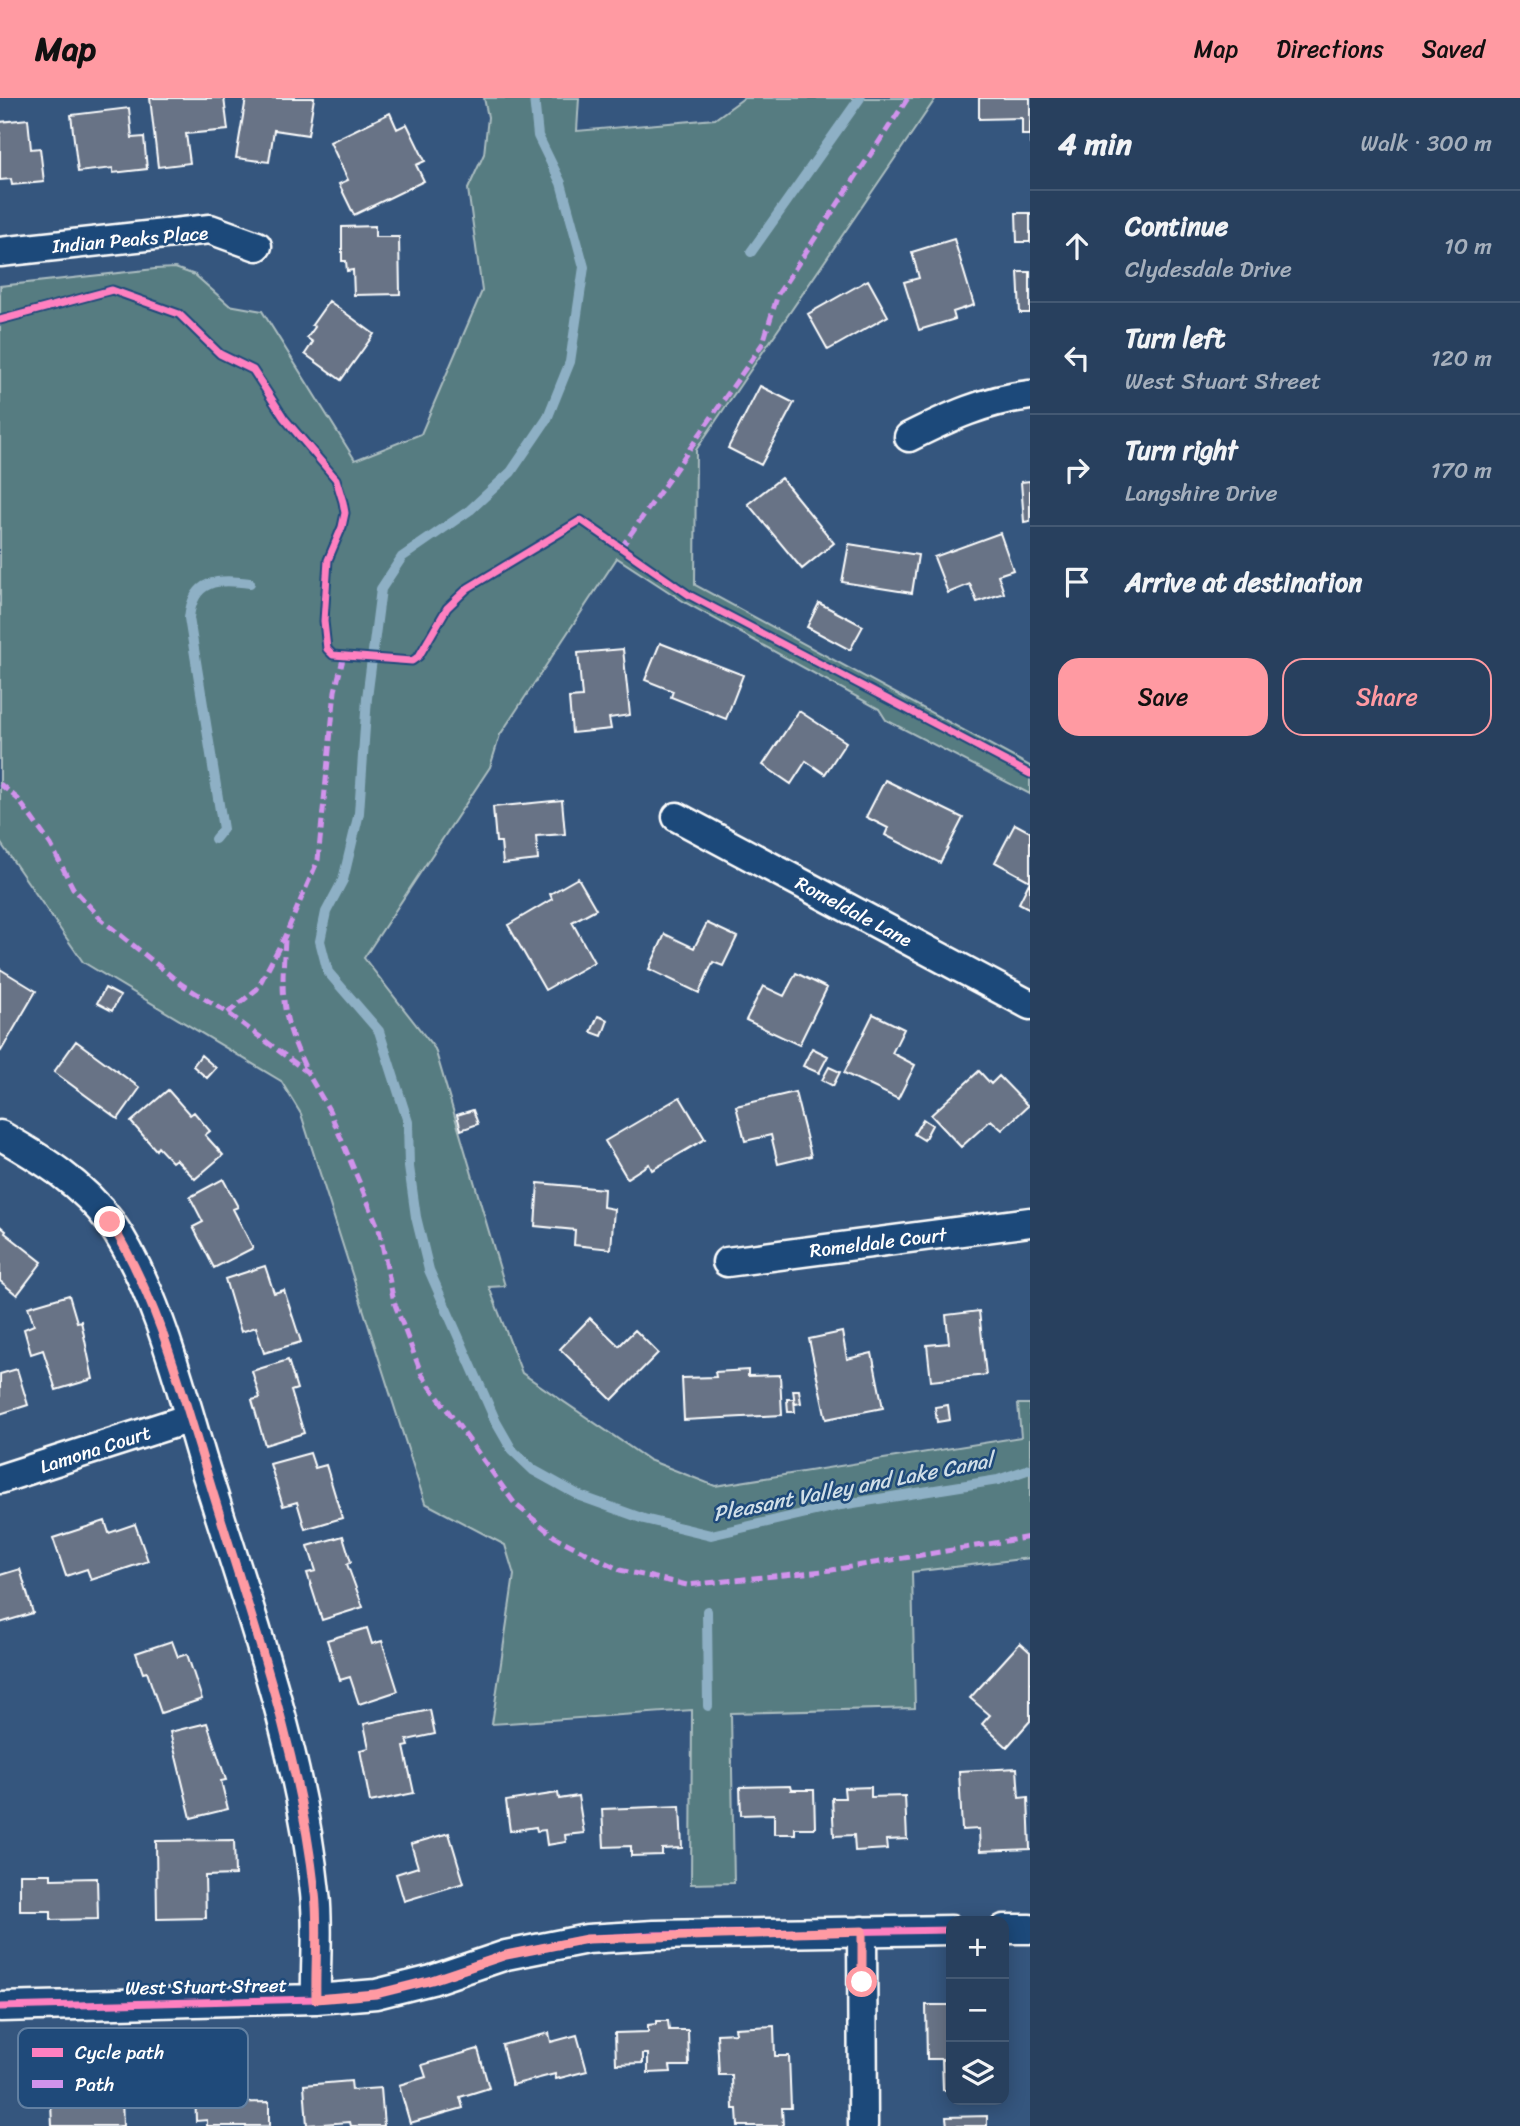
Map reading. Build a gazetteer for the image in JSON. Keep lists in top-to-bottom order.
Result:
{
  "streets": {
    "street": [
      "Indian Peaks Place",
      "Romeldale Lane",
      "Romeldale Court",
      "Lamona Court",
      "West Stuart Street"
    ]
  },
  "water": ["Pleasant Valley and Lake Canal"],
  "legend": ["Cycle path", "Path"],
  "page": {
    "header": "Map",
    "nav": ["Map", "Directions", "Saved"],
    "heading": ["4 min", "Walk · 300 m"],
    "list": [
      ["Continue", "Clydesdale Drive", "10 m"],
      ["Turn left", "West Stuart Street", "120 m"],
      ["Turn right", "Langshire Drive", "170 m"],
      "Arrive at destination"
    ],
    "buttons": ["Save", "Share"],
    "map_buttons": ["+", "−"]
  }
}
